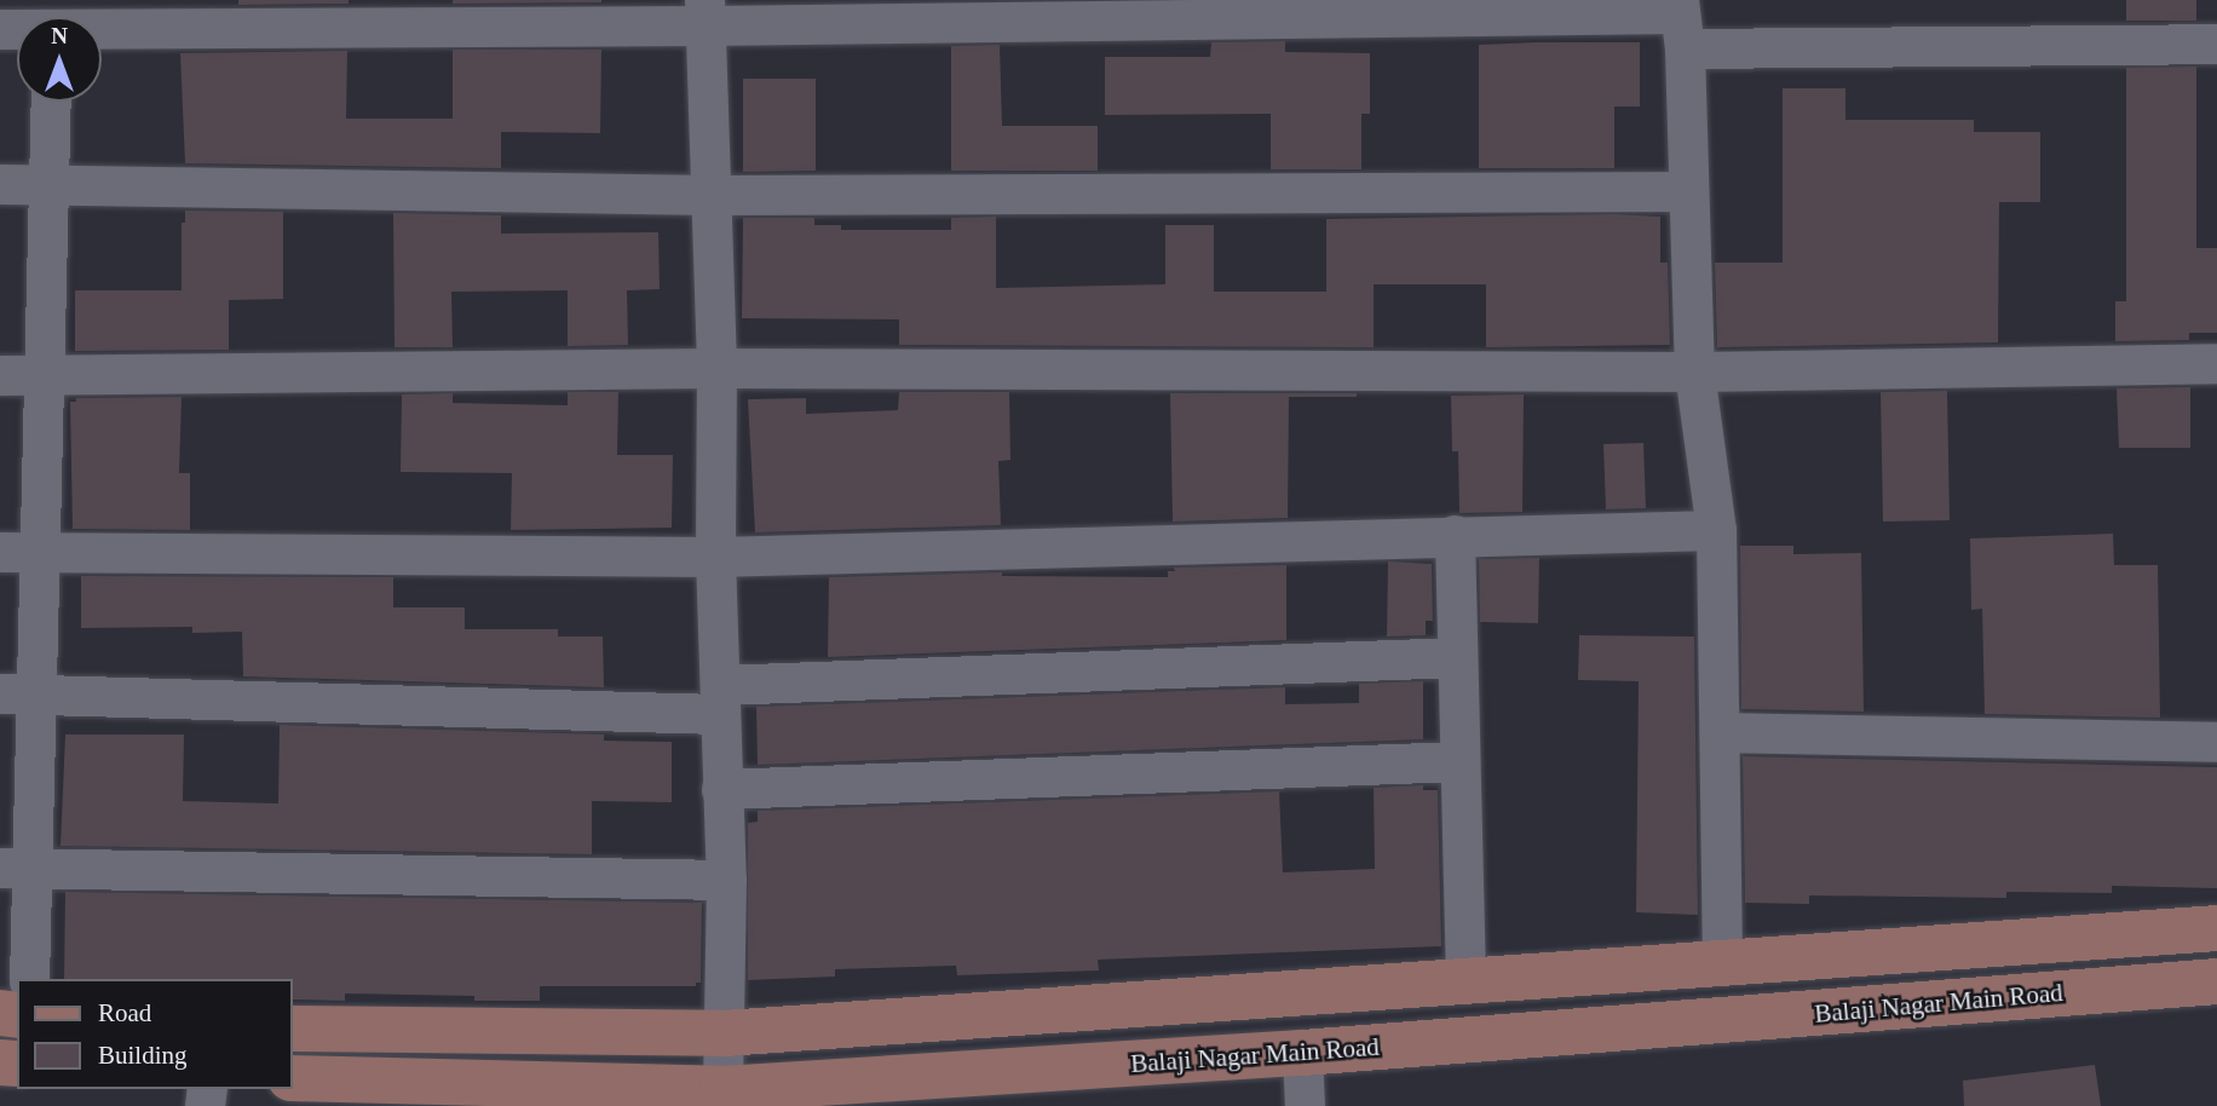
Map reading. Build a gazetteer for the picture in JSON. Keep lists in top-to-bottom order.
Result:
{
  "streets": {
    "street": ["Balaji Nagar Main Road"]
  },
  "legend": ["Road", "Building"],
  "north": "top"
}
